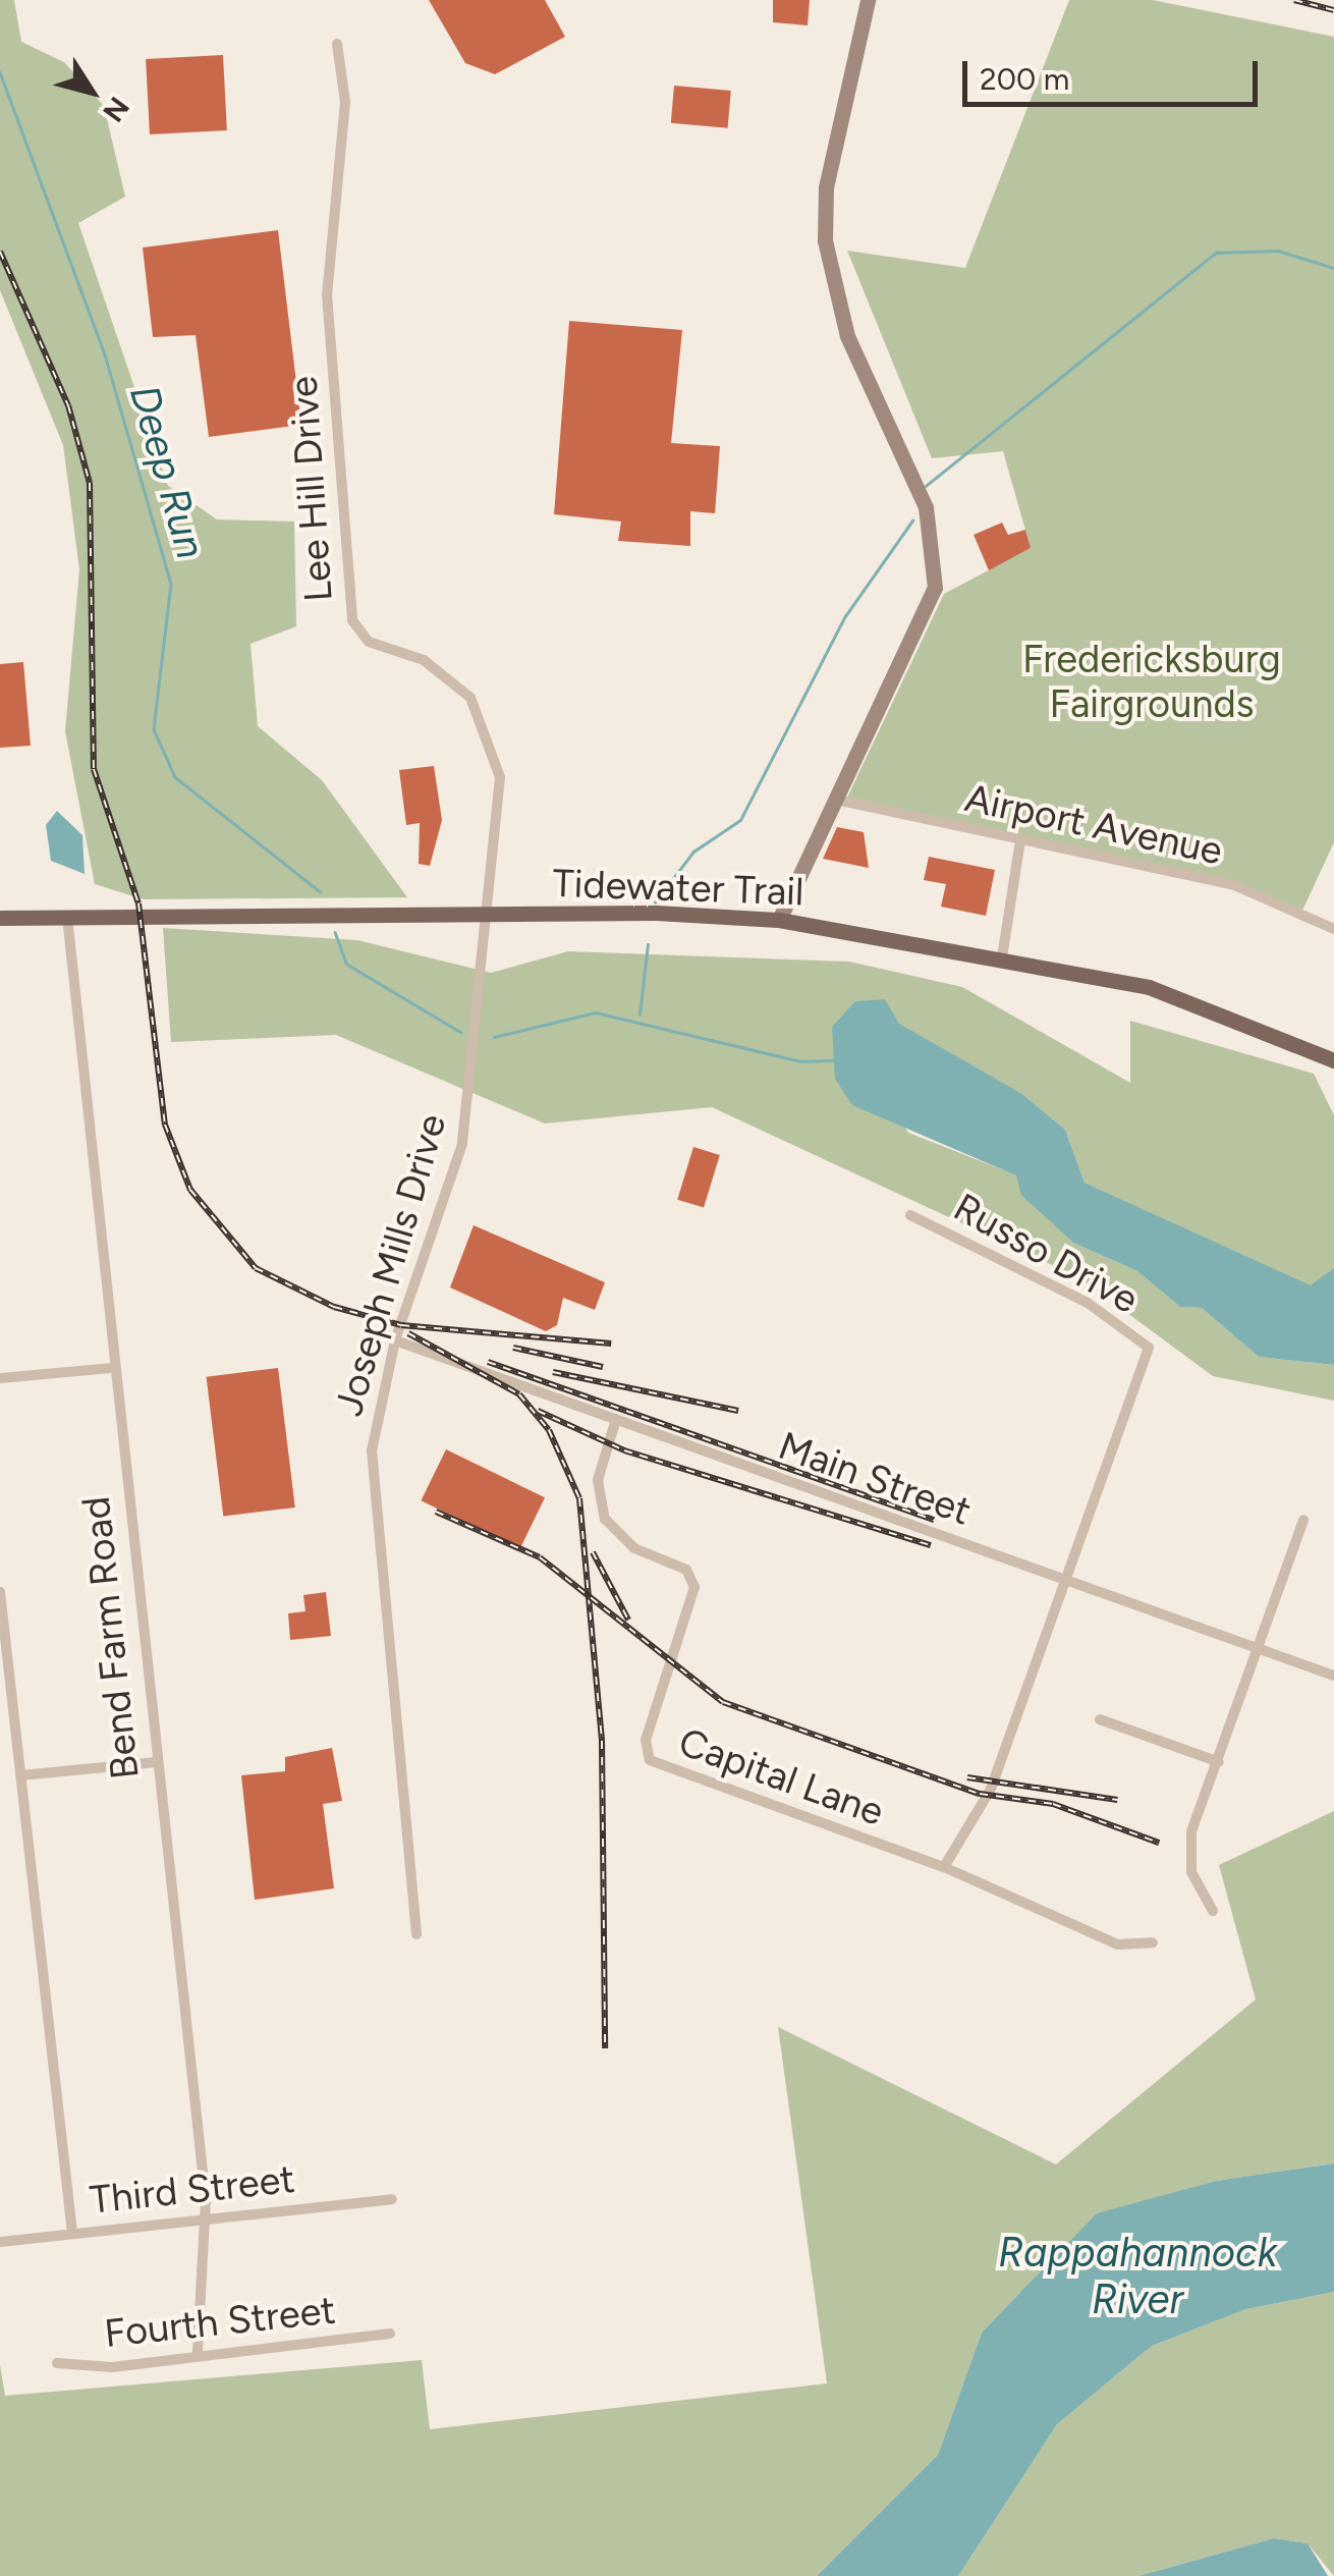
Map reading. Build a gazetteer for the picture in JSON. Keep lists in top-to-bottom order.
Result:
{
  "streets": {
    "main road": ["Tidewater Trail"],
    "street": [
      "Lee Hill Drive",
      "Airport Avenue",
      "Russo Drive",
      "Joseph Mills Drive",
      "Main Street",
      "Bend Farm Road",
      "Capital Lane",
      "Third Street",
      "Fourth Street"
    ]
  },
  "crossings": [
    ["Lee Hill Drive", "Tidewater Trail"],
    ["Lee Hill Drive", "Joseph Mills Drive"],
    ["Tidewater Trail", "Joseph Mills Drive"],
    ["Tidewater Trail", "Bend Farm Road"],
    ["Russo Drive", "Main Street"],
    ["Joseph Mills Drive", "Main Street"],
    ["Main Street", "Capital Lane"],
    ["Bend Farm Road", "Third Street"],
    ["Bend Farm Road", "Fourth Street"]
  ],
  "water": ["Deep Run", "Rappahannock River"],
  "parks": ["Fredericksburg Fairgrounds"],
  "scale_bar": "200 m",
  "north": "bottom right"
}
